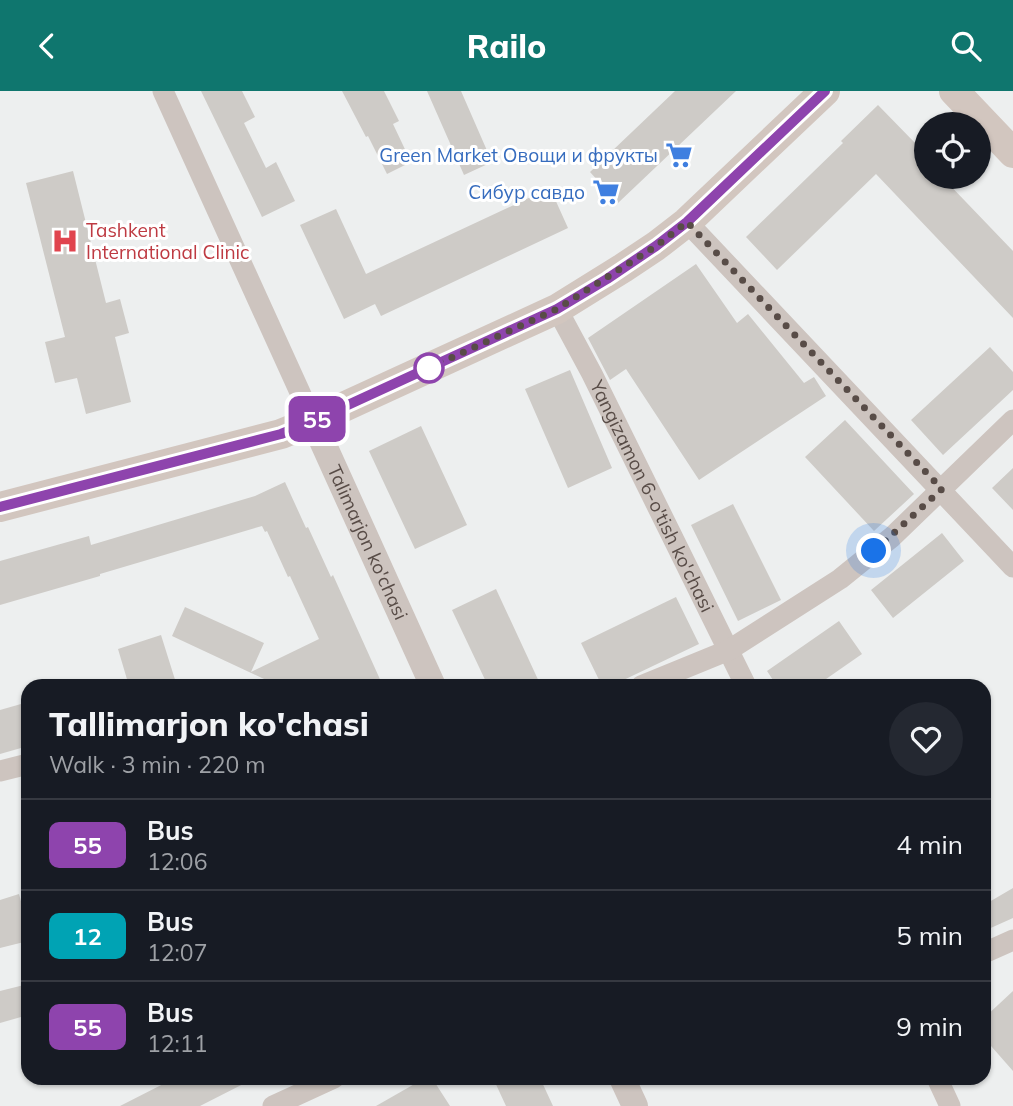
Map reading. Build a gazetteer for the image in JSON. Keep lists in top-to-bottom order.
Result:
{
  "streets": {
    "street": ["Yangizamon 6-o'tish ko'chasi", "Talimarjon ko'chasi"]
  },
  "places": {
    "supermarket": ["Green Market Овощи и фрукты", "Сибур савдо"],
    "hospital": ["Tashkent International Clinic"]
  },
  "lines": ["bus line 55"],
  "page": {
    "header": "Railo",
    "on_map": "55",
    "heading": ["Tallimarjon ko'chasi", "Walk · 3 min · 220 m"],
    "list": [
      {
        "mark": "55",
        "name": "Bus",
        "note": "12:06",
        "value": "4 min"
      },
      {
        "mark": "12",
        "name": "Bus",
        "note": "12:07",
        "value": "5 min"
      },
      {
        "mark": "55",
        "name": "Bus",
        "note": "12:11",
        "value": "9 min"
      }
    ]
  }
}
